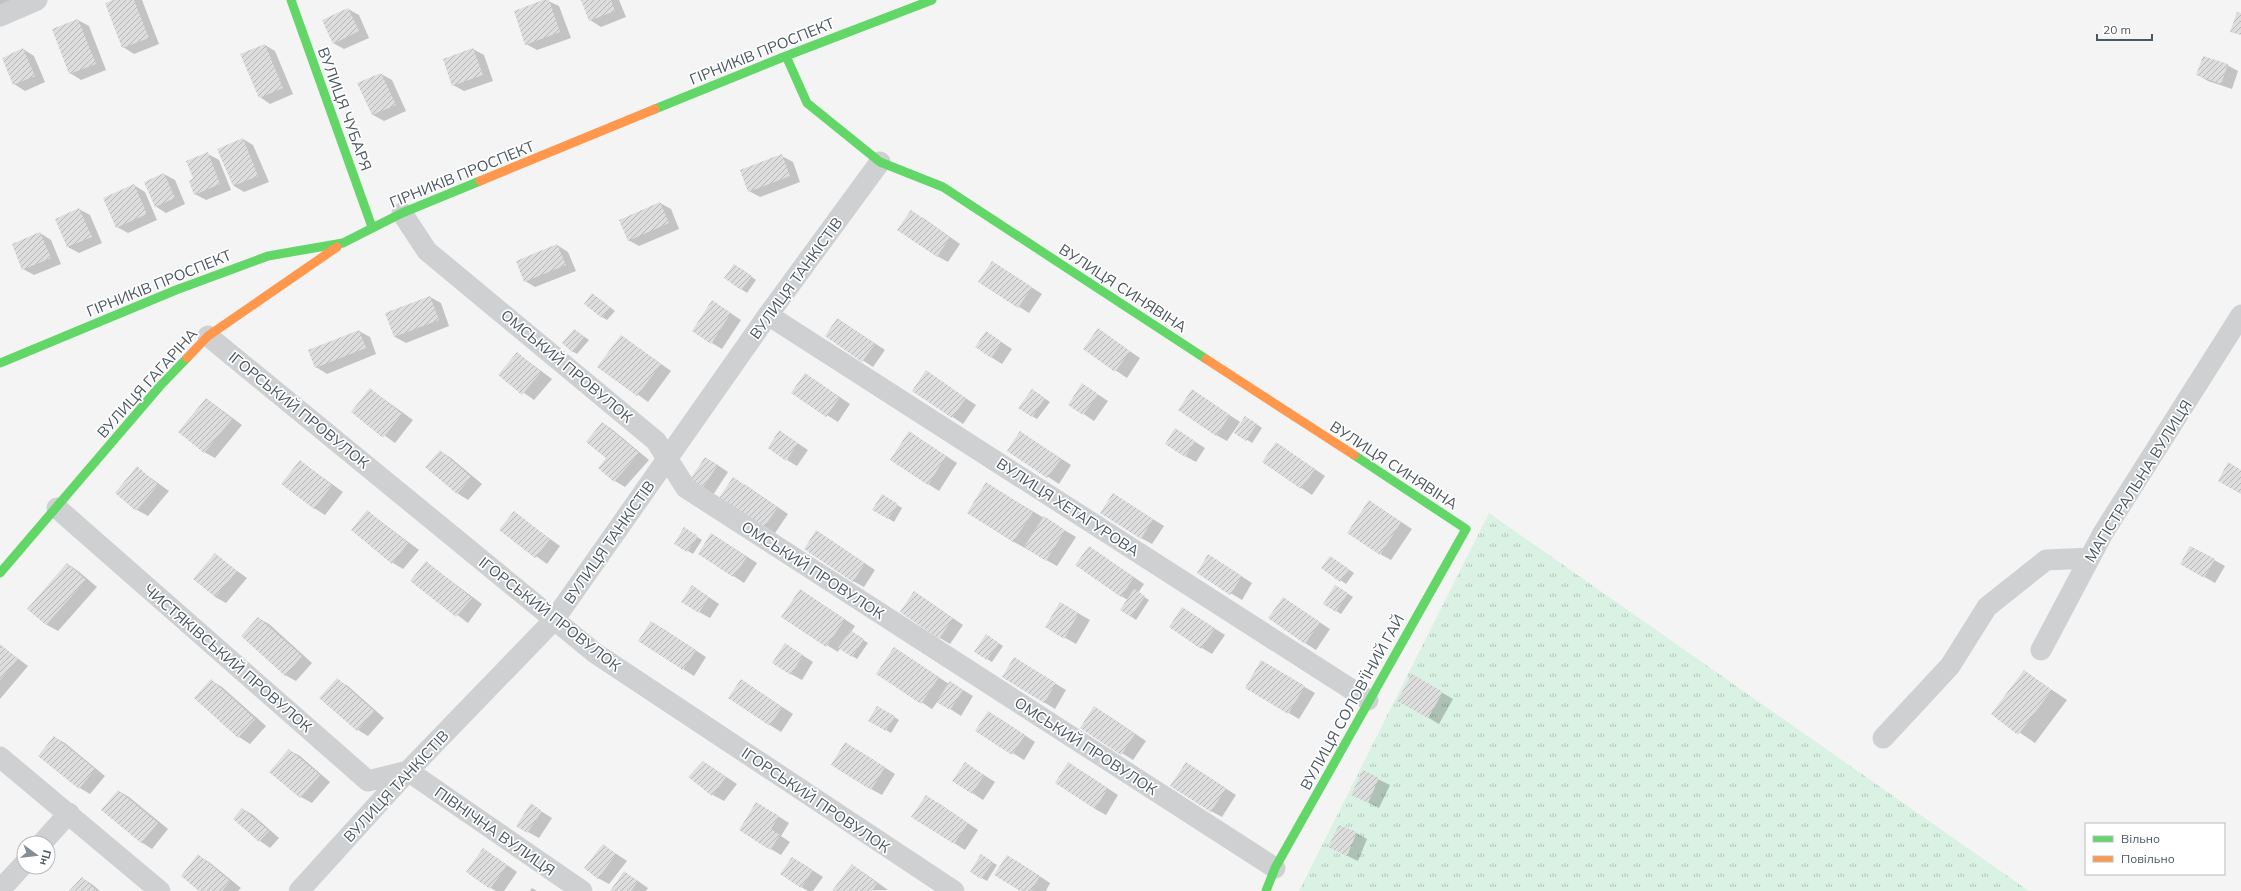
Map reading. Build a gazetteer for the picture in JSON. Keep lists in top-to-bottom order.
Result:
{
  "streets": {
    "street": [
      "ГІРНИКІВ ПРОСПЕКТ",
      "ВУЛИЦЯ ЧУБАРЯ",
      "ВУЛИЦЯ ТАНКІСТІВ",
      "ВУЛИЦЯ СИНЯВІНА",
      "ОМСЬКИЙ ПРОВУЛОК",
      "ВУЛИЦЯ ГАГАРІНА",
      "ІГОРСЬКИЙ ПРОВУЛОК",
      "МАГІСТРАЛЬНА ВУЛИЦЯ",
      "ВУЛИЦЯ ХЕТАГУРОВА",
      "ЧИСТЯКІВСЬКИЙ ПРОВУЛОК",
      "ВУЛИЦЯ СОЛОВ'ЇНИЙ ГАЙ",
      "ПІВНІЧНА ВУЛИЦЯ"
    ]
  },
  "crossings": [
    ["ГІРНИКІВ ПРОСПЕКТ", "ВУЛИЦЯ ЧУБАРЯ"],
    ["ГІРНИКІВ ПРОСПЕКТ", "ВУЛИЦЯ СИНЯВІНА"],
    ["ГІРНИКІВ ПРОСПЕКТ", "ОМСЬКИЙ ПРОВУЛОК"],
    ["ГІРНИКІВ ПРОСПЕКТ", "ВУЛИЦЯ ГАГАРІНА"],
    ["ВУЛИЦЯ ТАНКІСТІВ", "ВУЛИЦЯ СИНЯВІНА"],
    ["ВУЛИЦЯ ТАНКІСТІВ", "ОМСЬКИЙ ПРОВУЛОК"],
    ["ВУЛИЦЯ ТАНКІСТІВ", "ІГОРСЬКИЙ ПРОВУЛОК"],
    ["ВУЛИЦЯ ТАНКІСТІВ", "ВУЛИЦЯ ХЕТАГУРОВА"],
    ["ВУЛИЦЯ ТАНКІСТІВ", "ЧИСТЯКІВСЬКИЙ ПРОВУЛОК"],
    ["ВУЛИЦЯ ТАНКІСТІВ", "ПІВНІЧНА ВУЛИЦЯ"],
    ["ВУЛИЦЯ СИНЯВІНА", "ВУЛИЦЯ СОЛОВ'ЇНИЙ ГАЙ"],
    ["ОМСЬКИЙ ПРОВУЛОК", "ВУЛИЦЯ СОЛОВ'ЇНИЙ ГАЙ"],
    ["ВУЛИЦЯ ГАГАРІНА", "ІГОРСЬКИЙ ПРОВУЛОК"],
    ["ВУЛИЦЯ ГАГАРІНА", "ЧИСТЯКІВСЬКИЙ ПРОВУЛОК"],
    ["ВУЛИЦЯ ХЕТАГУРОВА", "ВУЛИЦЯ СОЛОВ'ЇНИЙ ГАЙ"],
    ["ЧИСТЯКІВСЬКИЙ ПРОВУЛОК", "ПІВНІЧНА ВУЛИЦЯ"]
  ],
  "legend": ["Вільно", "Повільно"],
  "scale_bar": "20 m",
  "north": "right"
}
